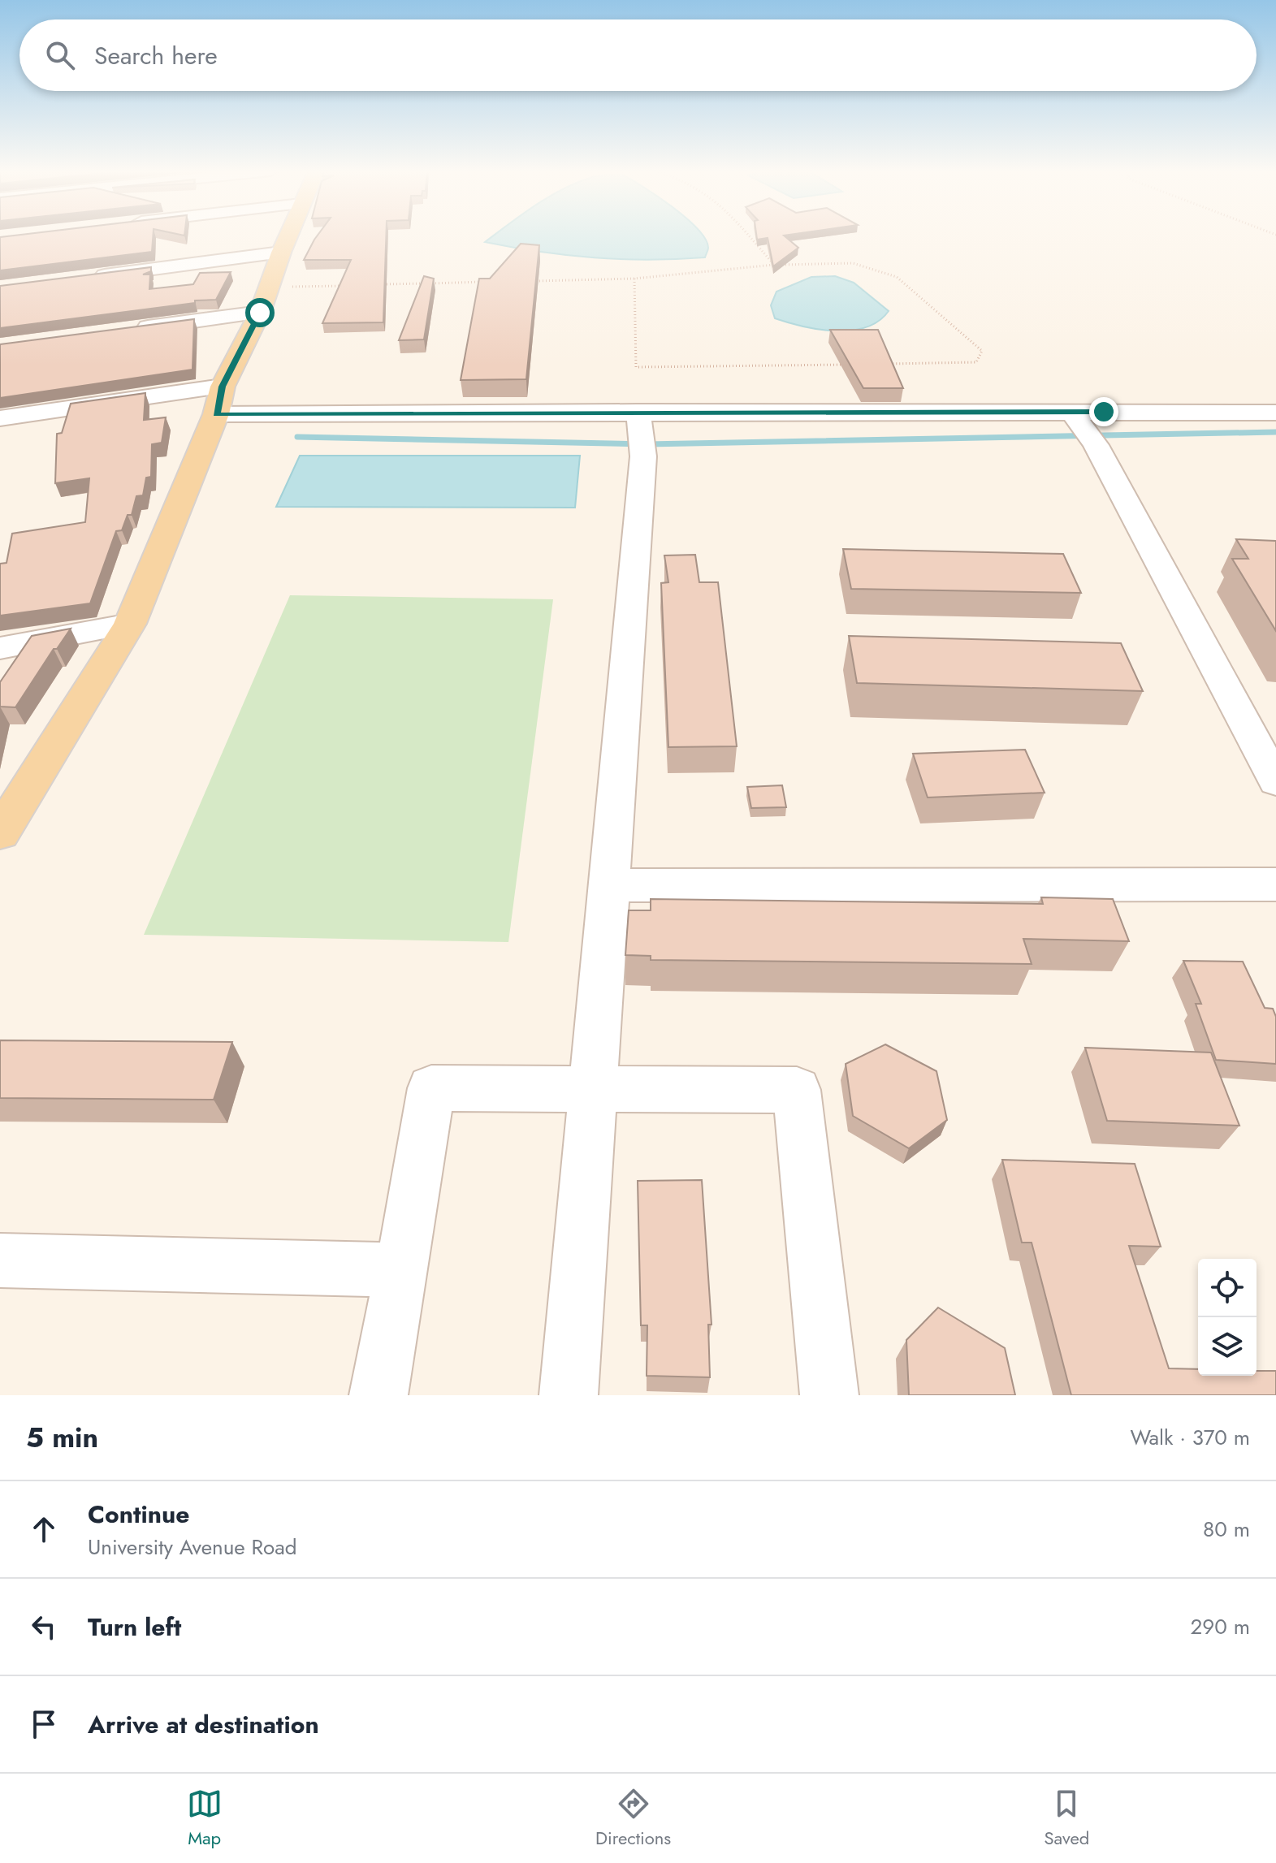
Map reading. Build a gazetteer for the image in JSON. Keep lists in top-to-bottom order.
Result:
{
  "page": {
    "search": "Search here",
    "heading": ["5 min", "Walk · 370 m"],
    "list": [
      ["Continue", "University Avenue Road", "80 m"],
      ["Turn left", "290 m"],
      "Arrive at destination"
    ],
    "nav": ["Map", "Directions", "Saved"]
  }
}
